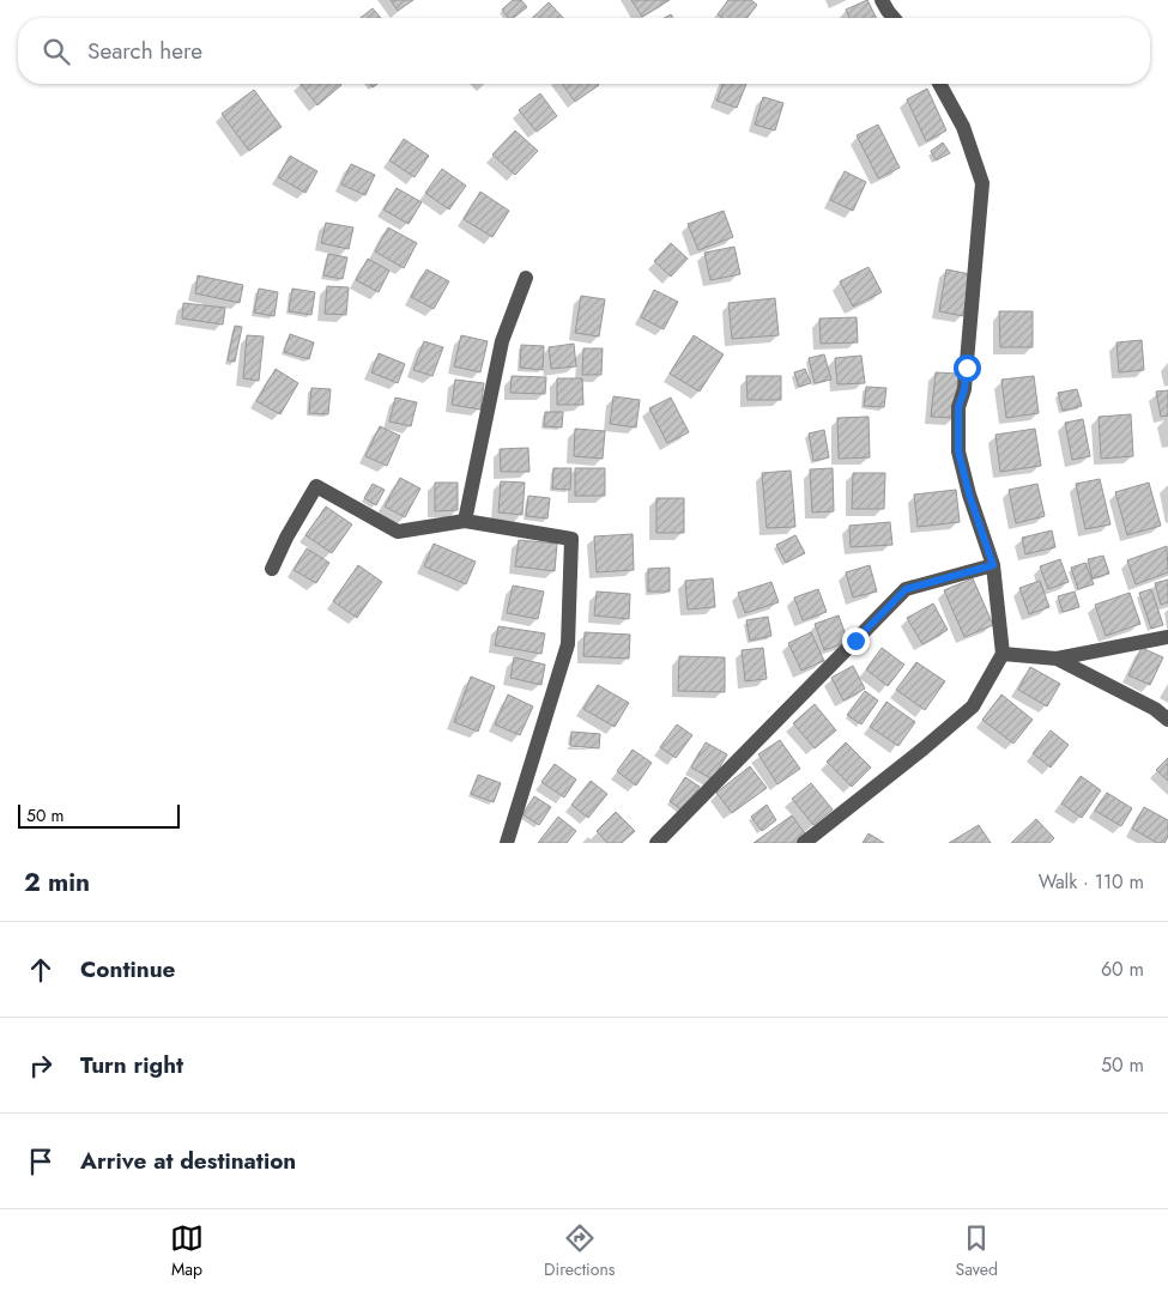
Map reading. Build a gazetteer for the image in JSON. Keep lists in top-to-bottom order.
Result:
{
  "scale_bar": "50 m",
  "page": {
    "search": "Search here",
    "scale": "50 m",
    "heading": ["2 min", "Walk · 110 m"],
    "list": [
      ["Continue", "60 m"],
      ["Turn right", "50 m"],
      "Arrive at destination"
    ],
    "nav": ["Map", "Directions", "Saved"]
  }
}
